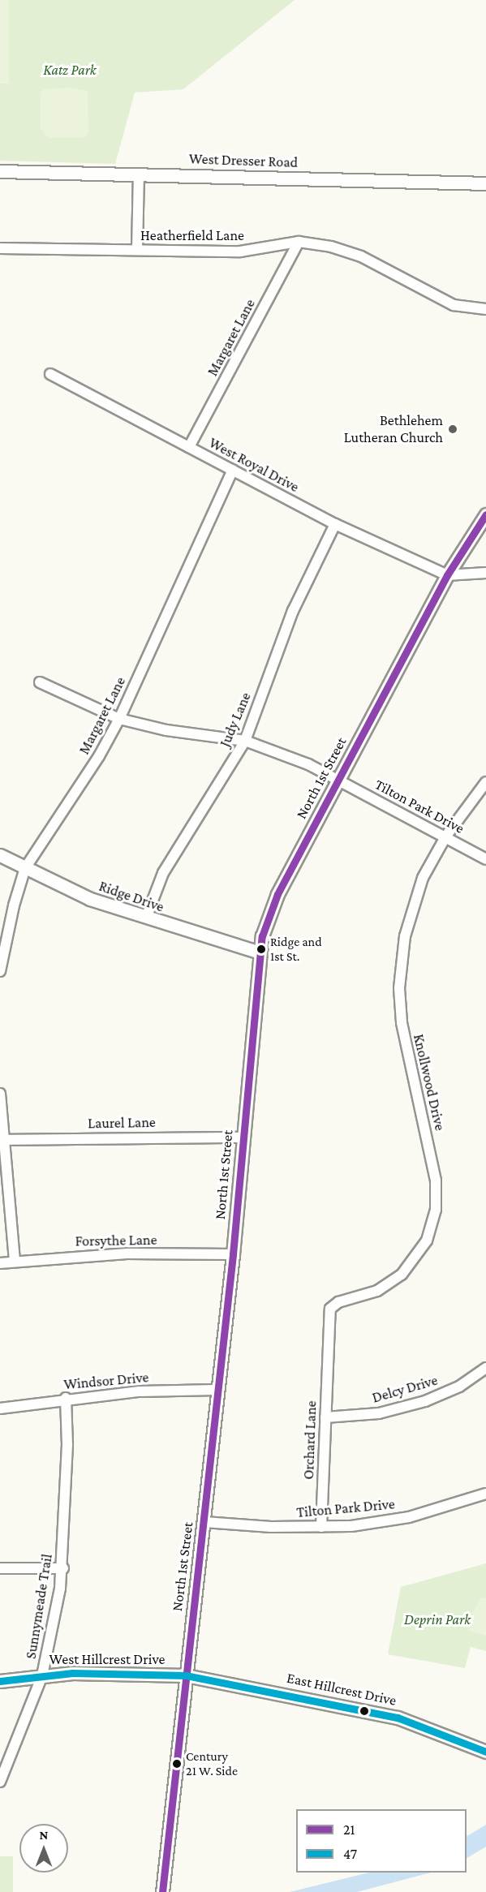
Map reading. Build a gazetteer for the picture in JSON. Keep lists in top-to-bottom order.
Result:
{
  "streets": {
    "street": [
      "West Dresser Road",
      "Heatherfield Lane",
      "Margaret Lane",
      "West Royal Drive",
      "Judy Lane",
      "North 1st Street",
      "Tilton Park Drive",
      "Ridge Drive",
      "Knollwood Drive",
      "Laurel Lane",
      "Forsythe Lane",
      "Windsor Drive",
      "Delcy Drive",
      "Orchard Lane",
      "Sunnymeade Trail",
      "West Hillcrest Drive",
      "East Hillcrest Drive"
    ]
  },
  "crossings": [
    ["Heatherfield Lane", "Margaret Lane"],
    ["Margaret Lane", "West Royal Drive"],
    ["Margaret Lane", "Tilton Park Drive"],
    ["Margaret Lane", "Ridge Drive"],
    ["West Royal Drive", "Judy Lane"],
    ["West Royal Drive", "North 1st Street"],
    ["Judy Lane", "Tilton Park Drive"],
    ["Judy Lane", "Ridge Drive"],
    ["North 1st Street", "Tilton Park Drive"],
    ["North 1st Street", "Ridge Drive"],
    ["North 1st Street", "Laurel Lane"],
    ["North 1st Street", "Forsythe Lane"],
    ["North 1st Street", "Windsor Drive"],
    ["North 1st Street", "West Hillcrest Drive"],
    ["North 1st Street", "East Hillcrest Drive"],
    ["Tilton Park Drive", "Knollwood Drive"],
    ["Tilton Park Drive", "Orchard Lane"],
    ["Knollwood Drive", "Orchard Lane"],
    ["Windsor Drive", "Sunnymeade Trail"],
    ["Delcy Drive", "Orchard Lane"],
    ["Sunnymeade Trail", "West Hillcrest Drive"],
    ["West Hillcrest Drive", "East Hillcrest Drive"]
  ],
  "parks": ["Katz Park", "Deprin Park"],
  "places": ["Bethlehem Lutheran Church", "Ridge and 1st St.", "Century 21 W. Side"],
  "lines": ["transit line 21", "transit line 47"],
  "legend": ["21", "47"],
  "north": "top"
}
